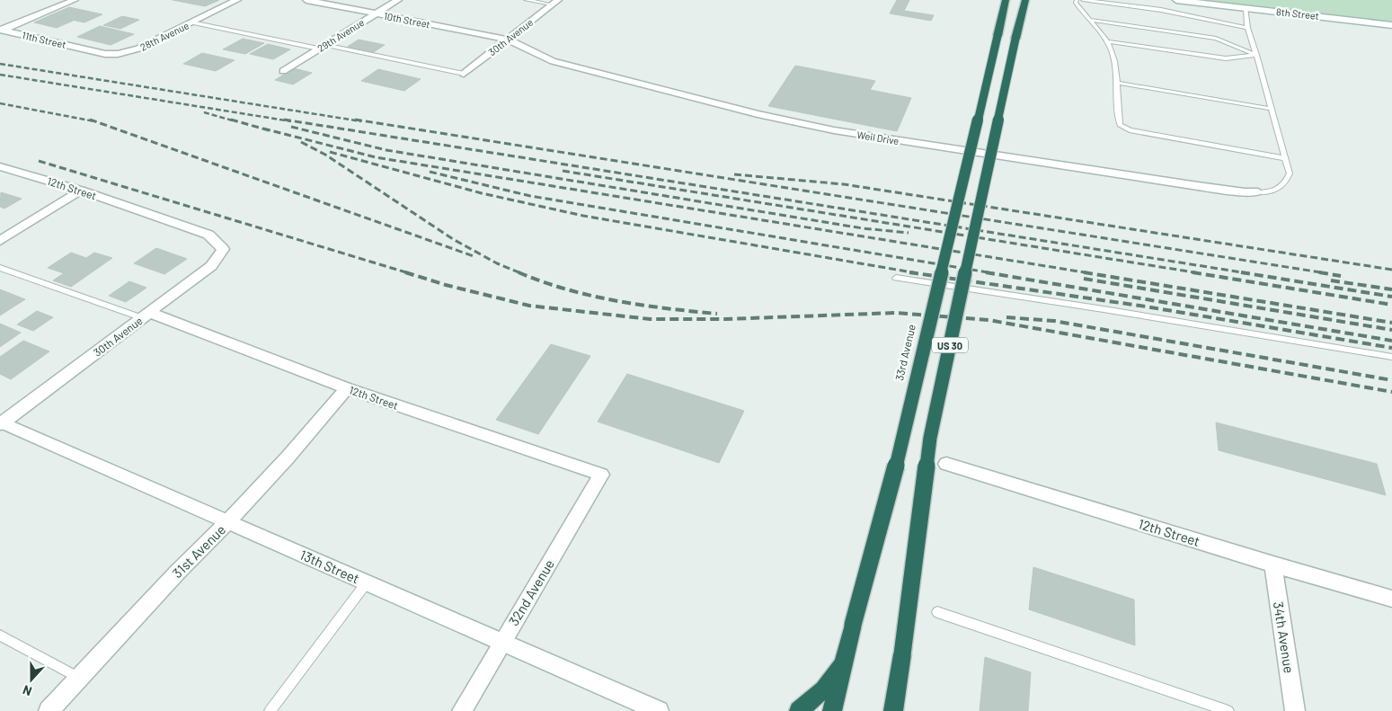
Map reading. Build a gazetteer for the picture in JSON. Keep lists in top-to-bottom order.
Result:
{
  "streets": {
    "highway": ["US 30", "33rd Avenue"],
    "street": [
      "8th Street",
      "10th Street",
      "29th Avenue",
      "28th Avenue",
      "30th Avenue",
      "11th Street",
      "Weil Drive",
      "12th Street",
      "31st Avenue",
      "13th Street",
      "32nd Avenue",
      "34th Avenue"
    ]
  },
  "crossings": [
    ["10th Street", "29th Avenue"],
    ["10th Street", "30th Avenue"],
    ["10th Street", "Weil Drive"],
    ["28th Avenue", "11th Street"],
    ["30th Avenue", "Weil Drive"],
    ["30th Avenue", "12th Street"],
    ["30th Avenue", "13th Street"],
    ["12th Street", "31st Avenue"],
    ["12th Street", "32nd Avenue"],
    ["12th Street", "34th Avenue"],
    ["31st Avenue", "13th Street"],
    ["13th Street", "32nd Avenue"]
  ],
  "north": "bottom"
}
